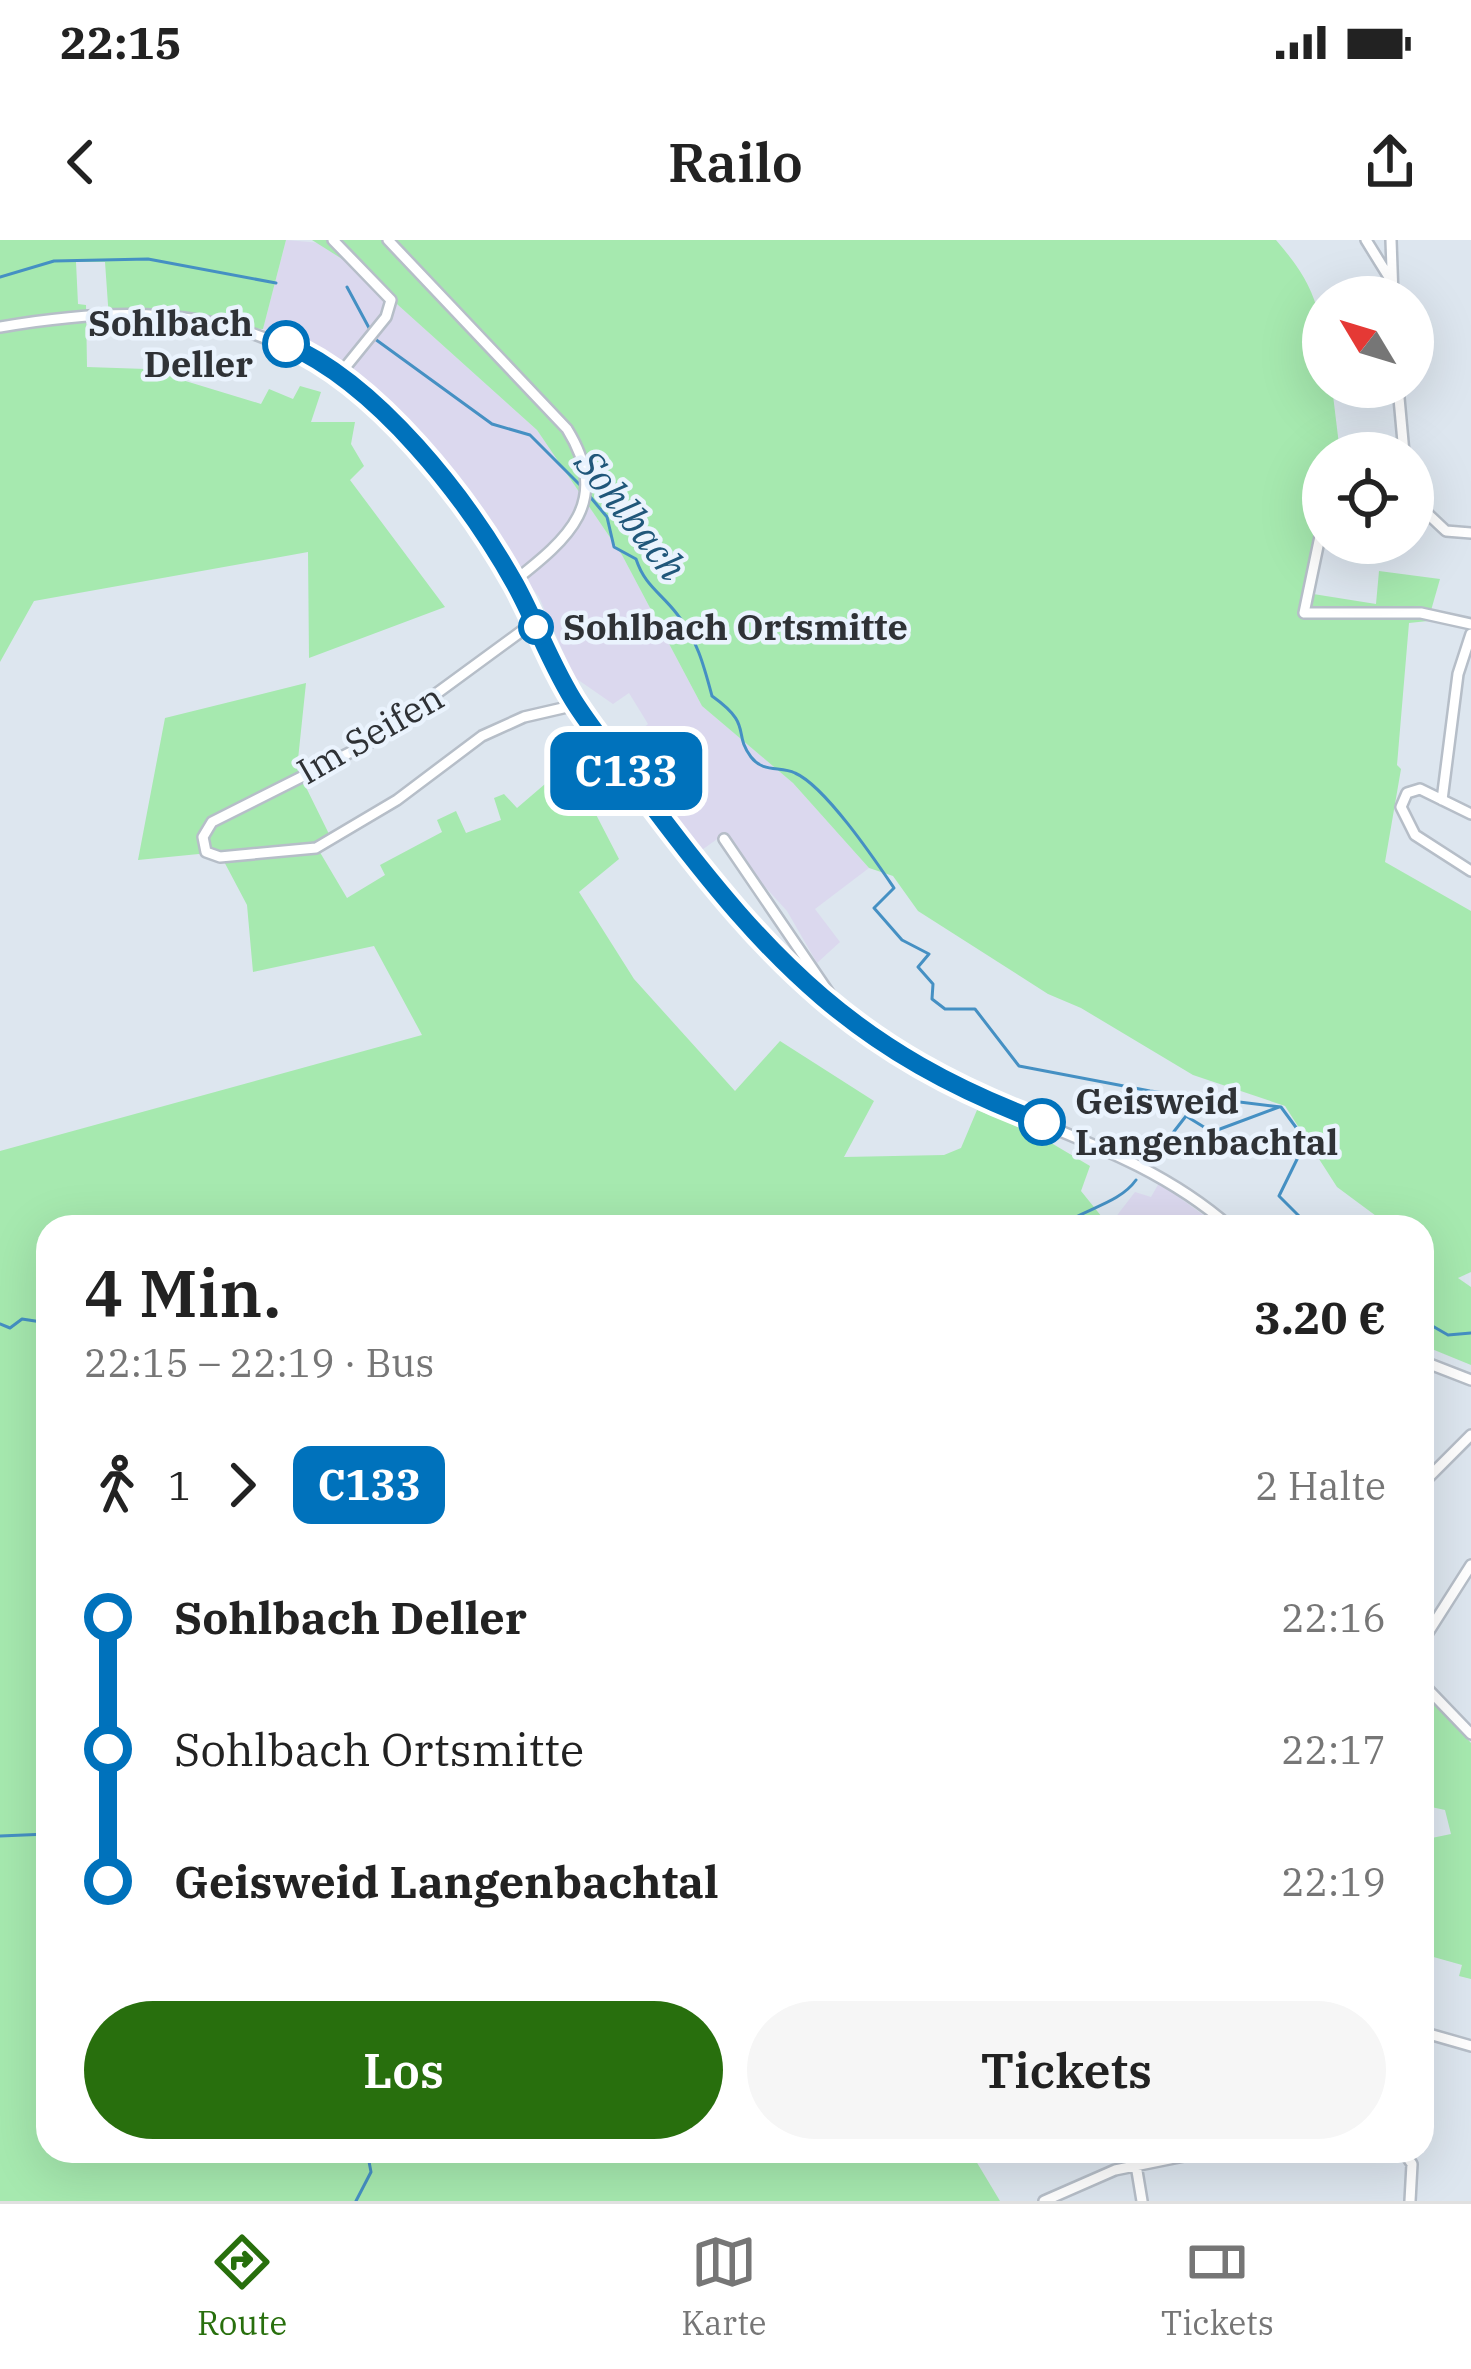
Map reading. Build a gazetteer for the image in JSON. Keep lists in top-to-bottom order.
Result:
{
  "streets": {
    "street": ["Im Seifen"]
  },
  "water": ["Sohlbach"],
  "places": ["Sohlbach Deller", "Sohlbach Ortsmitte", "Geisweid Langenbachtal"],
  "lines": ["bus line C133"],
  "north": "top left",
  "page": {
    "status": "22:15",
    "header": "Railo",
    "on_map": "C133",
    "heading": ["4 Min.", "22:15 – 22:19 · Bus", "3.20 €"],
    "legs": ["1", "C133", "2 Halte"],
    "list": [
      {
        "name": "Sohlbach Deller",
        "value": "22:16"
      },
      {
        "name": "Sohlbach Ortsmitte",
        "value": "22:17"
      },
      {
        "name": "Geisweid Langenbachtal",
        "value": "22:19"
      }
    ],
    "buttons": ["Los", "Tickets"],
    "tabs": ["Route", "Karte", "Tickets"]
  }
}
